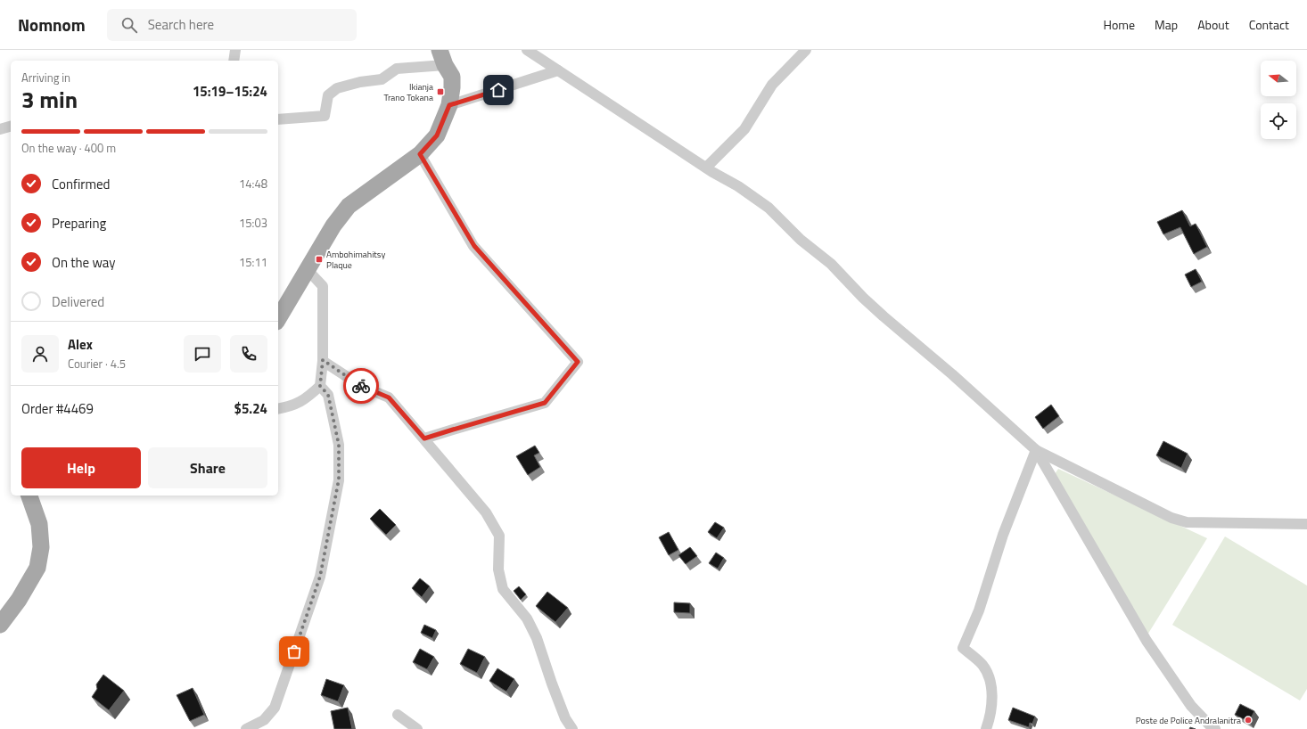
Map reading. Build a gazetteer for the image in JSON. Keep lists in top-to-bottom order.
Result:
{
  "places": {
    "transit": ["Ikianja Trano Tokana", "Ambohimahitsy Plaque"],
    "other": ["Poste de Police Andralanitra"]
  },
  "north": "left",
  "page": {
    "header": "Nomnom",
    "search": "Search here",
    "nav": [
      "Home",
      "Map",
      "About",
      "Contact"
    ],
    "heading": ["3 min", "Arriving in", "15:19–15:24"],
    "panel": [
      "Alex",
      "Courier · 4.5",
      "Order #4469",
      "$5.24"
    ],
    "bar": "On the way · 400 m",
    "list": [
      ["Confirmed", "14:48"],
      ["Preparing", "15:03"],
      ["On the way", "15:11"],
      "Delivered"
    ],
    "buttons": ["Help", "Share"]
  }
}
